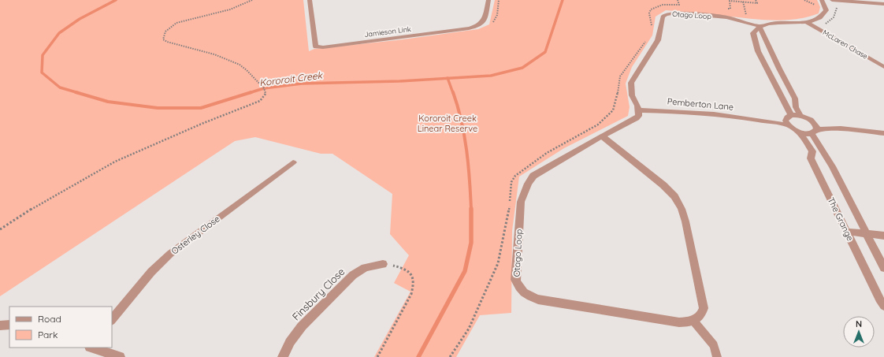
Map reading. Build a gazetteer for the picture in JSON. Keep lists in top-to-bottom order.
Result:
{
  "streets": {
    "street": [
      "Otago Loop",
      "Jamieson Link",
      "McLaren Chase",
      "Pemberton Lane",
      "The Grange",
      "Osterley Close",
      "Finsbury Close"
    ]
  },
  "crossings": [
    ["Otago Loop", "Pemberton Lane"]
  ],
  "water": ["Kororoit Creek"],
  "parks": ["Kororoit Creek Linear Reserve"],
  "legend": ["Road", "Park"],
  "north": "top"
}
